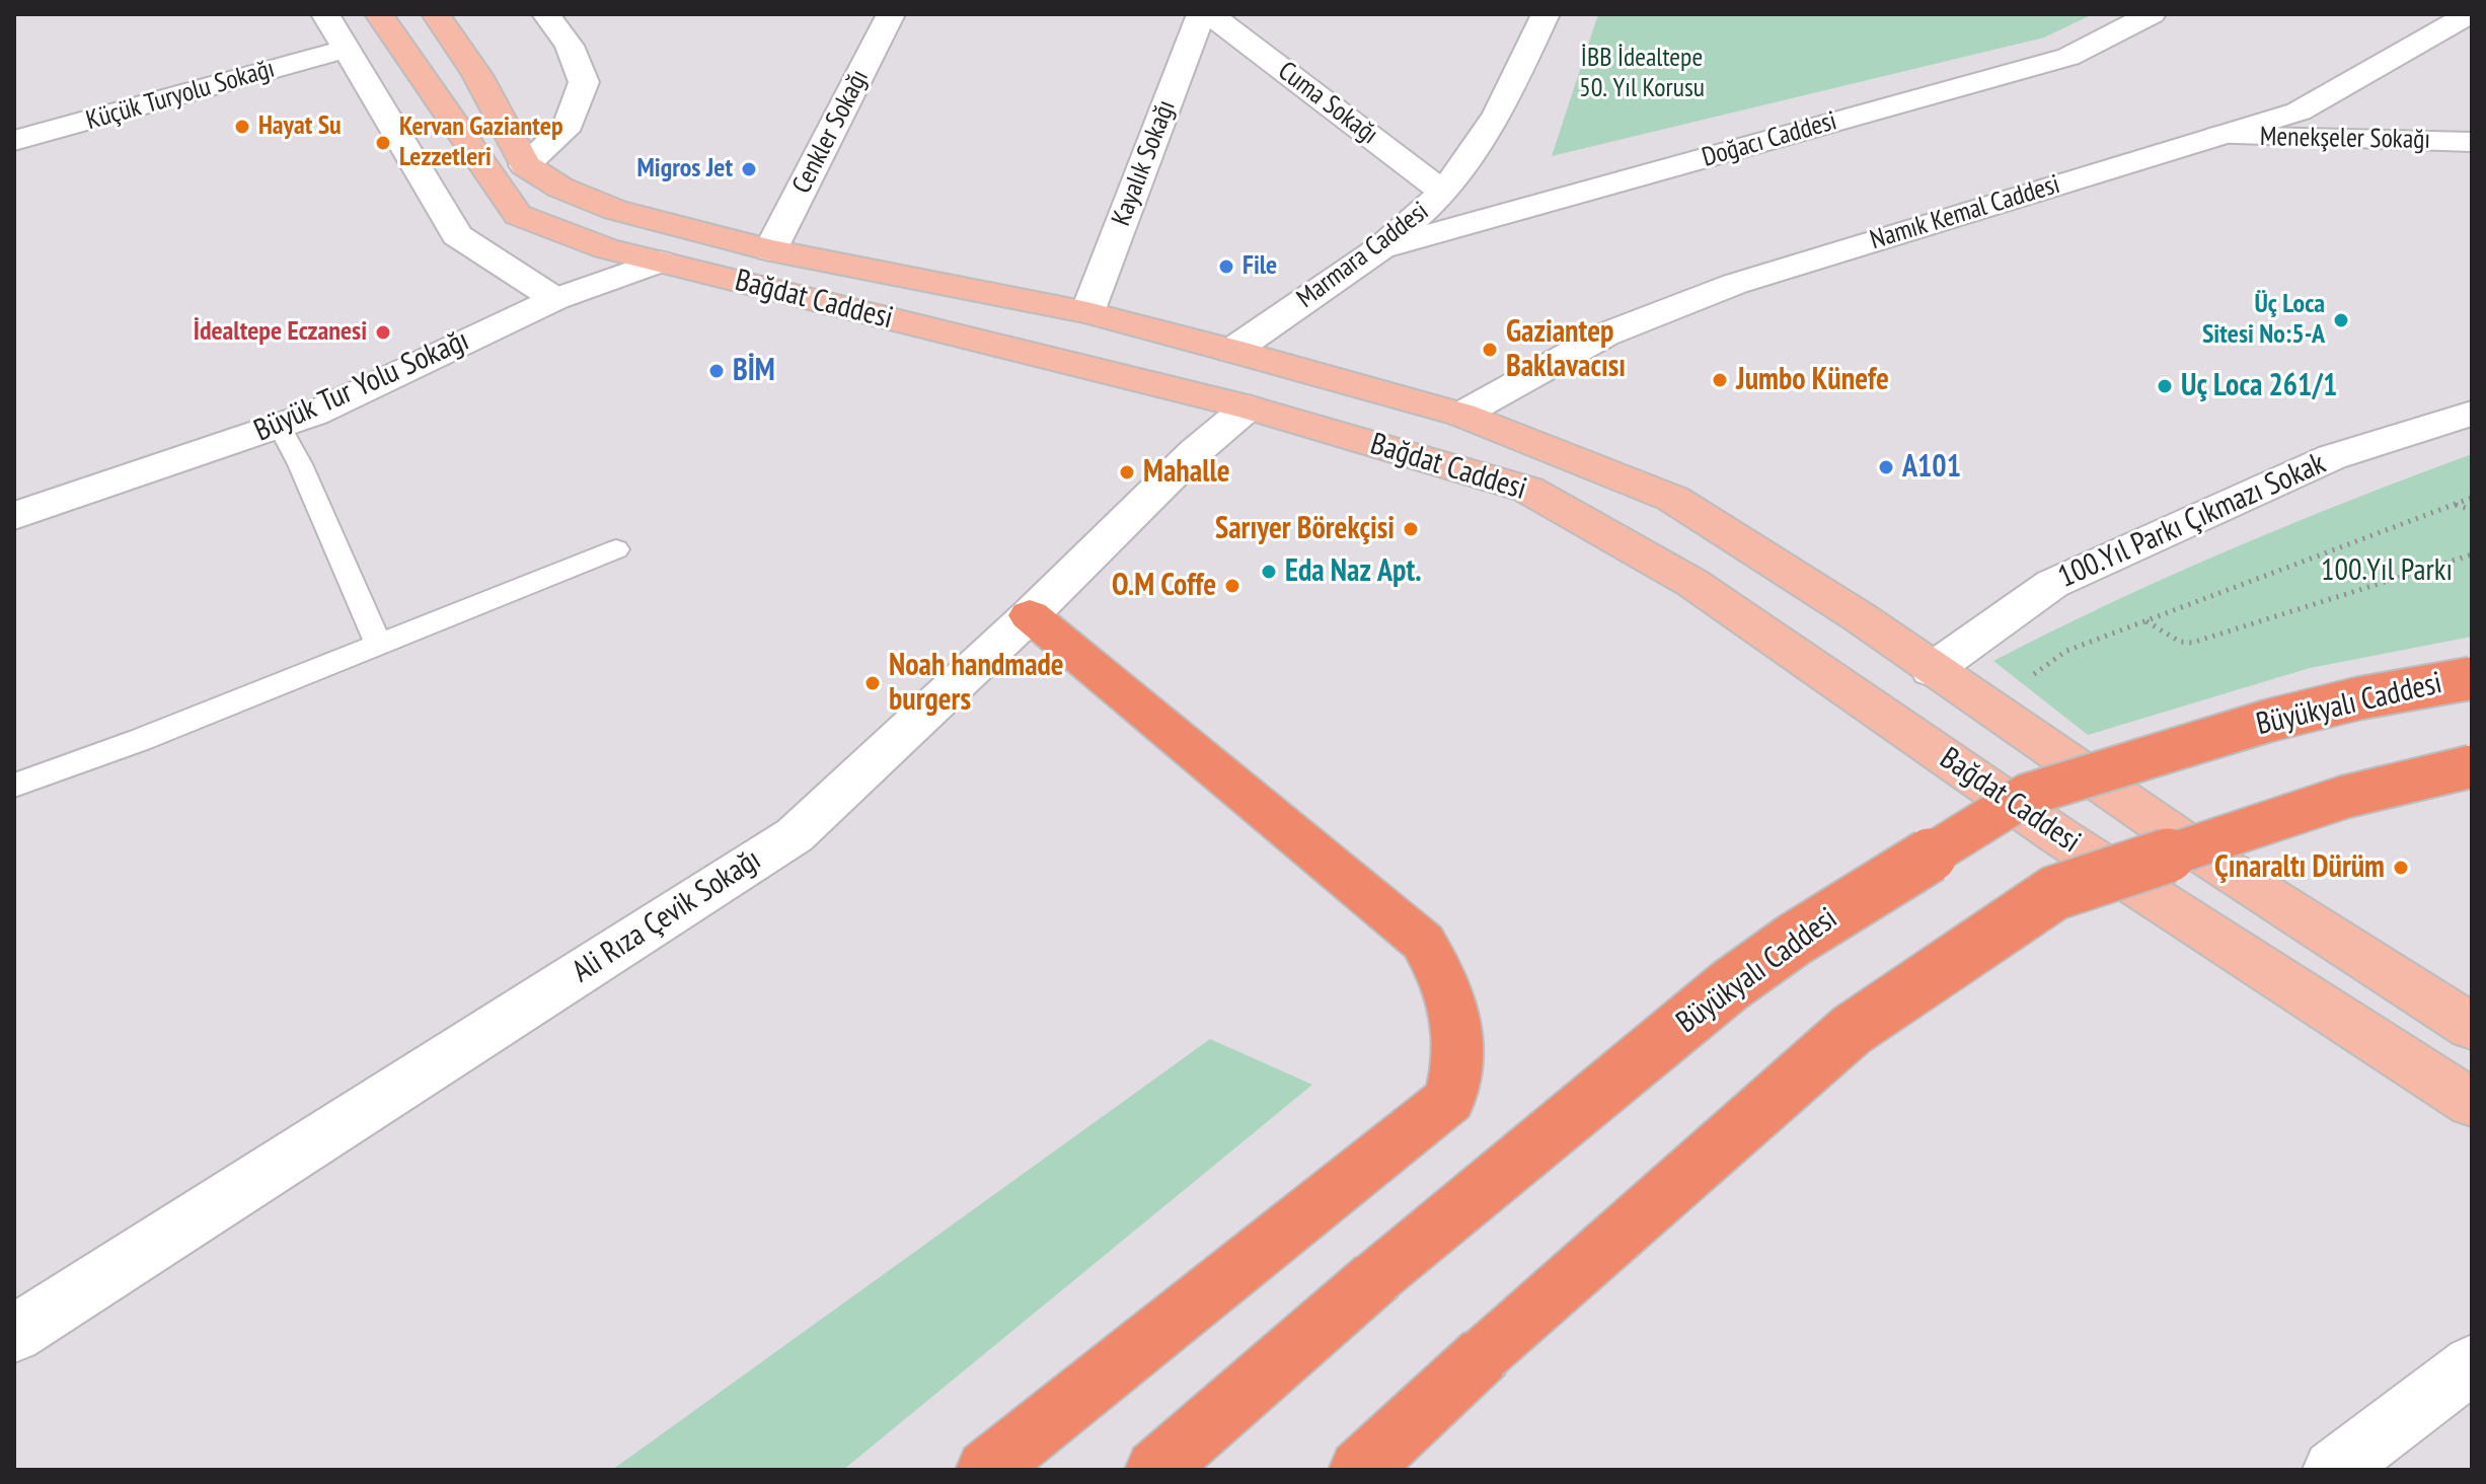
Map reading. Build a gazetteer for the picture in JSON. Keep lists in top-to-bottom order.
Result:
{
  "streets": {
    "highway": ["Büyükyalı Caddesi"],
    "main road": ["Bağdat Caddesi"],
    "street": [
      "Küçük Turyolu Sokağı",
      "Cuma Sokağı",
      "Cenkler Sokağı",
      "Menekşeler Sokağı",
      "Doğacı Caddesi",
      "Kayalık Sokağı",
      "Namık Kemal Caddesi",
      "Marmara Caddesi",
      "Büyük Tur Yolu Sokağı",
      "100.Yıl Parkı Çıkmazı Sokak",
      "Ali Rıza Çevik Sokağı"
    ]
  },
  "crossings": [
    ["Cuma Sokağı", "Marmara Caddesi"],
    ["Cenkler Sokağı", "Bağdat Caddesi"],
    ["Menekşeler Sokağı", "Namık Kemal Caddesi"],
    ["Doğacı Caddesi", "Marmara Caddesi"],
    ["Kayalık Sokağı", "Bağdat Caddesi"],
    ["Namık Kemal Caddesi", "Bağdat Caddesi"],
    ["Marmara Caddesi", "Bağdat Caddesi"],
    ["Bağdat Caddesi", "Büyük Tur Yolu Sokağı"],
    ["Bağdat Caddesi", "100.Yıl Parkı Çıkmazı Sokak"],
    ["Bağdat Caddesi", "Ali Rıza Çevik Sokağı"]
  ],
  "parks": ["İBB İdealtepe 50. Yıl Korusu", "100.Yıl Parkı"],
  "places": [
    "Hayat Su",
    "Kervan Gaziantep Lezzetleri",
    "Migros Jet",
    "File",
    "Üç Loca Sitesi No:5-A",
    "İdealtepe Eczanesi",
    "Gaziantep Baklavacısı",
    "BİM",
    "Jumbo Künefe",
    "Uç Loca 261/1",
    "A101",
    "Mahalle",
    "Sarıyer Börekçisi",
    "Eda Naz Apt.",
    "O.M Coffe",
    "Noah handmade burgers",
    "Çınaraltı Dürüm"
  ]
}
